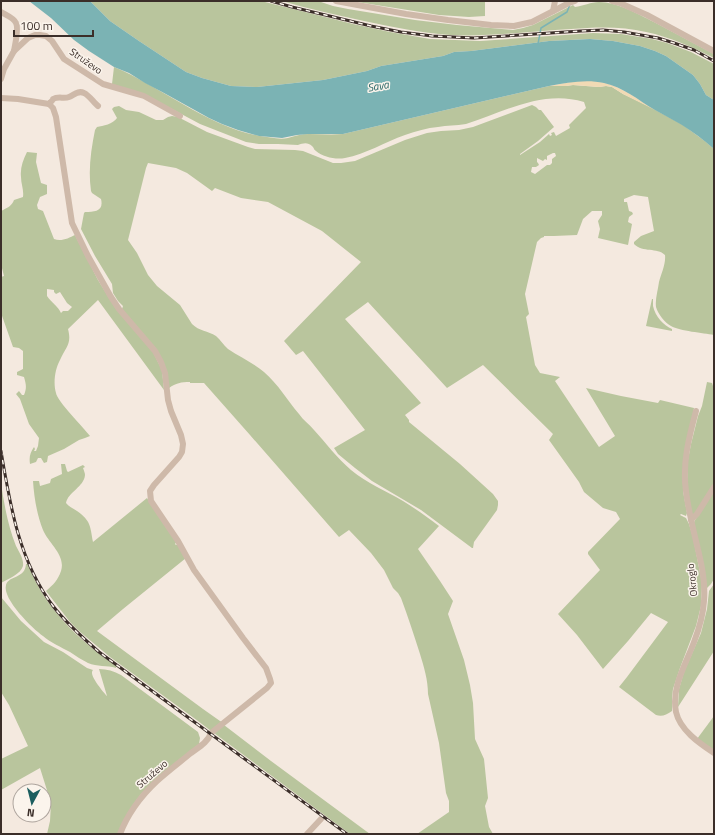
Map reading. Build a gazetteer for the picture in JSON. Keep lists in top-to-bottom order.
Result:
{
  "streets": {
    "street": ["Struževo", "Okroglo"]
  },
  "water": ["Sava"],
  "scale_bar": "100 m",
  "north": "bottom"
}
